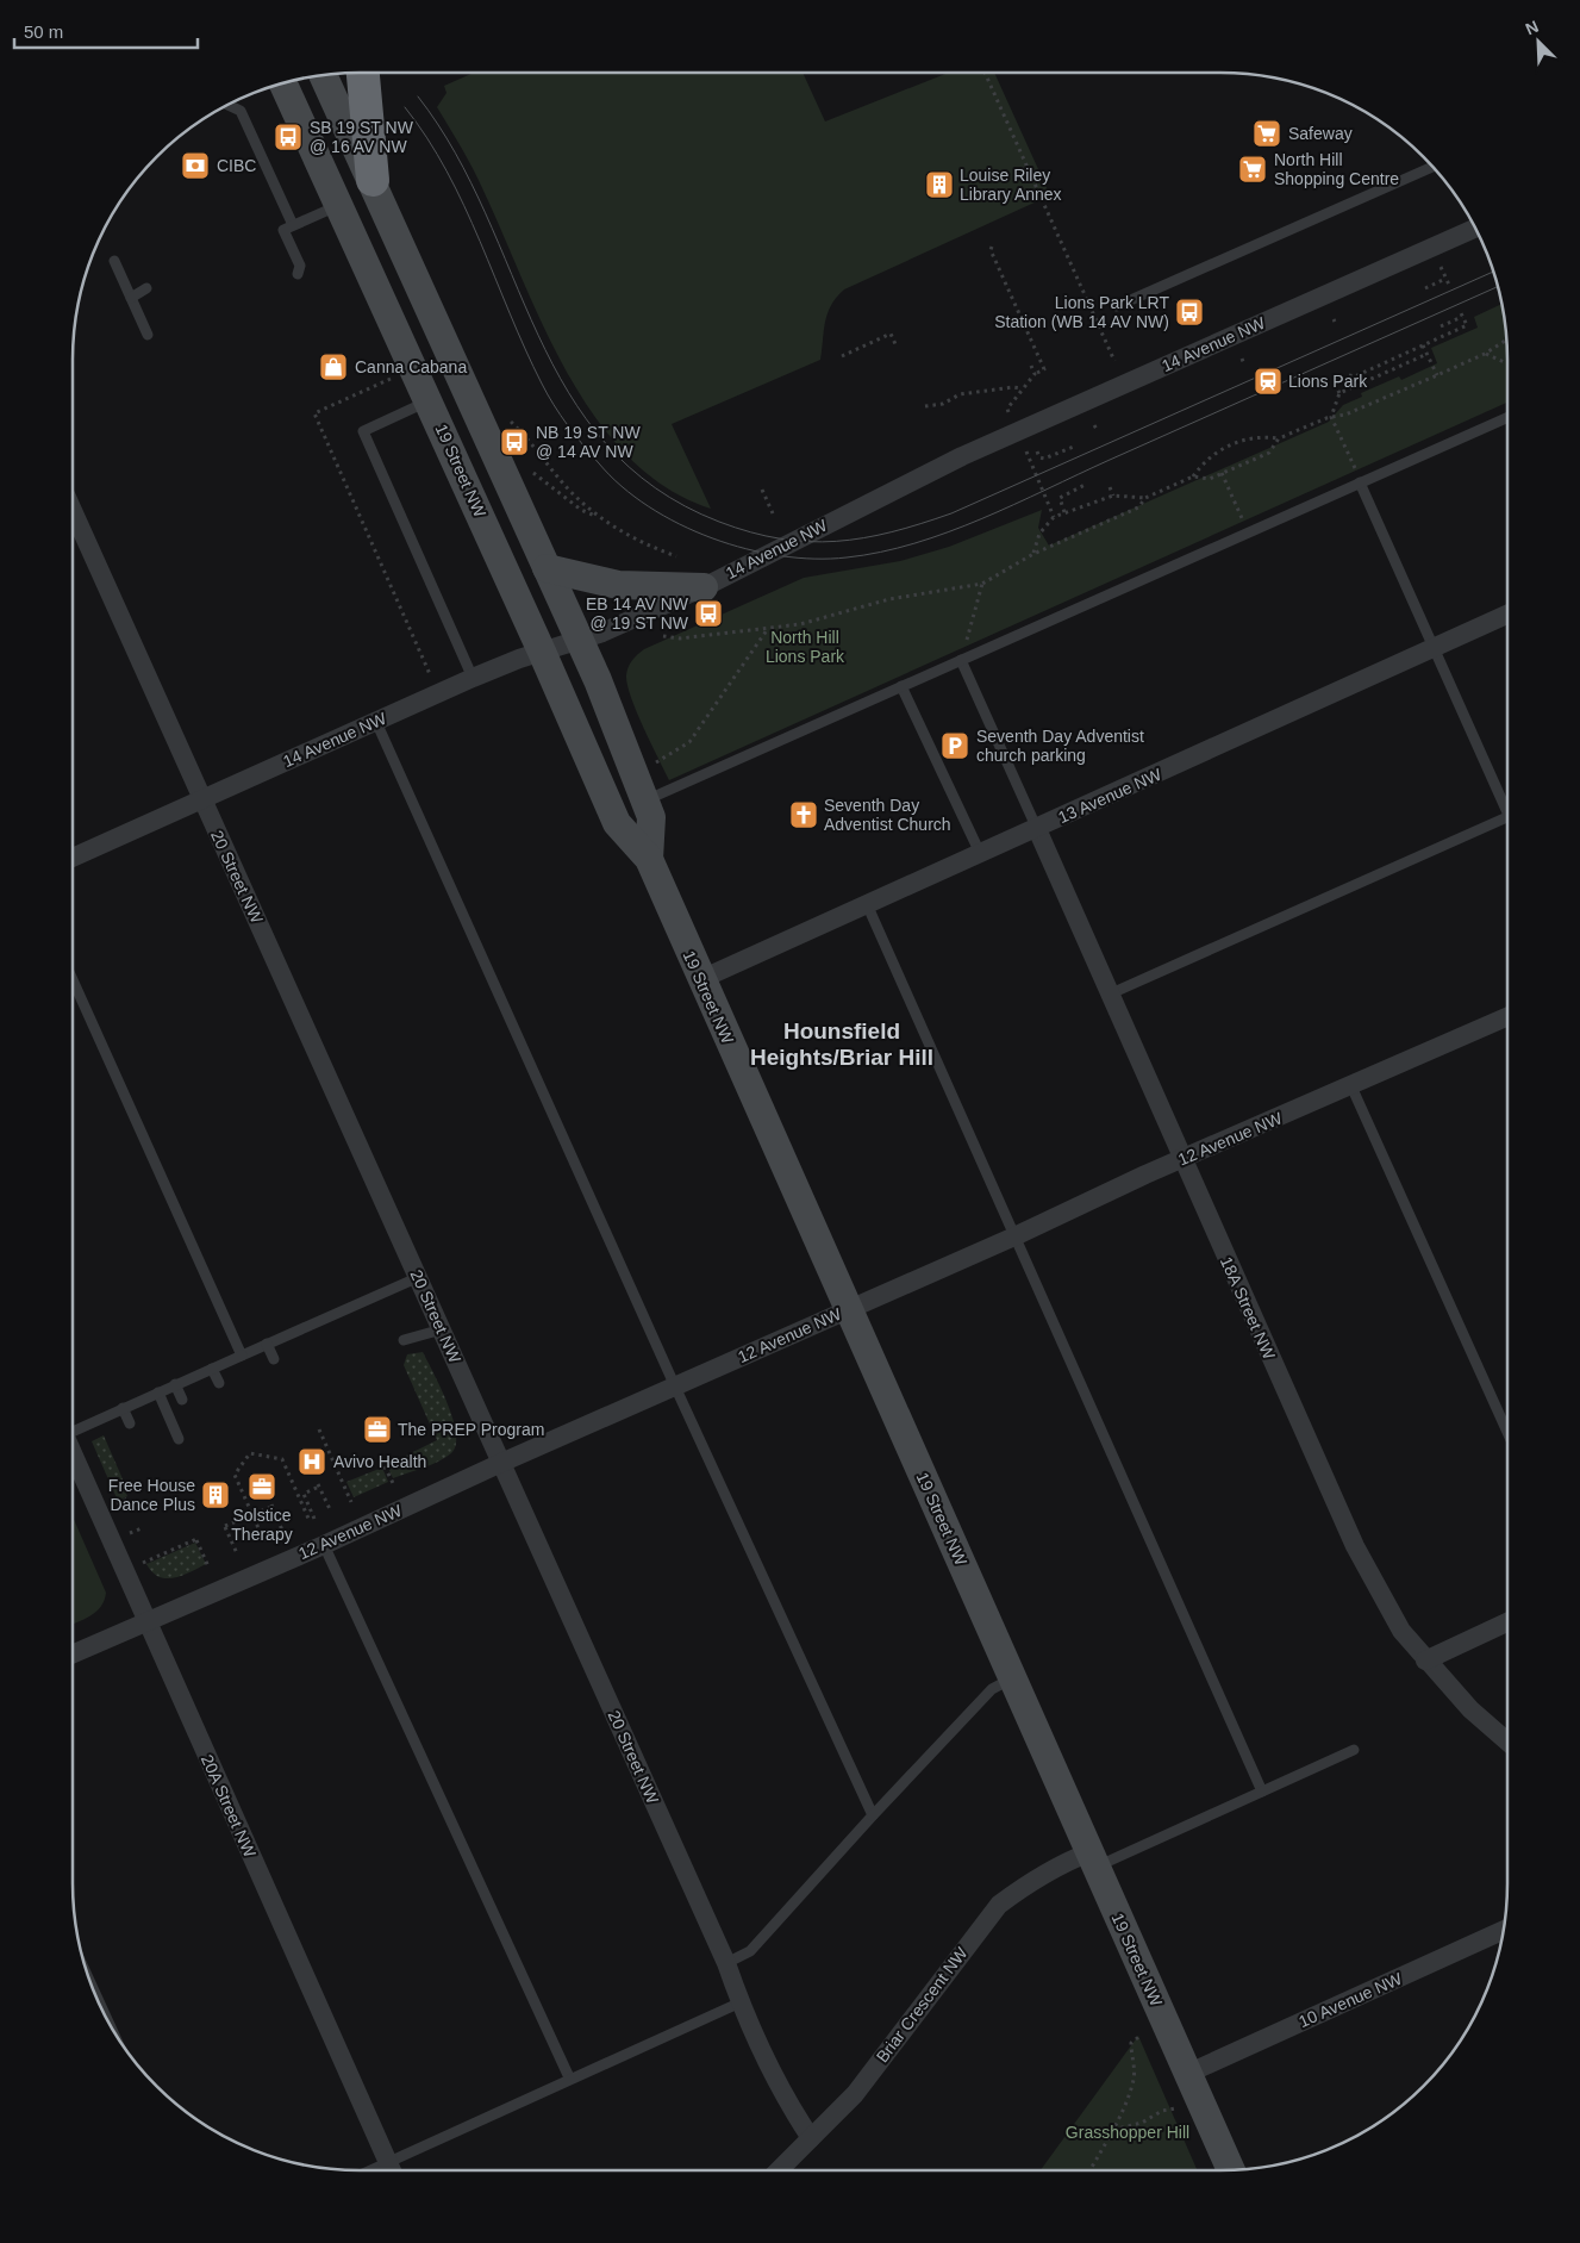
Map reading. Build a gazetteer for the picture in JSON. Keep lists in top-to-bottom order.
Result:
{
  "streets": {
    "street": [
      "14 Avenue NW",
      "19 Street NW",
      "13 Avenue NW",
      "20 Street NW",
      "12 Avenue NW",
      "18A Street NW",
      "20A Street NW",
      "10 Avenue NW",
      "Briar Crescent NW"
    ]
  },
  "crossings": [
    ["14 Avenue NW", "19 Street NW"],
    ["14 Avenue NW", "20 Street NW"],
    ["19 Street NW", "13 Avenue NW"],
    ["19 Street NW", "12 Avenue NW"],
    ["19 Street NW", "10 Avenue NW"],
    ["19 Street NW", "Briar Crescent NW"],
    ["13 Avenue NW", "18A Street NW"],
    ["20 Street NW", "12 Avenue NW"],
    ["20 Street NW", "Briar Crescent NW"],
    ["12 Avenue NW", "18A Street NW"],
    ["12 Avenue NW", "20A Street NW"]
  ],
  "districts": ["Hounsfield Heights/Briar Hill"],
  "parks": ["North Hill Lions Park", "Grasshopper Hill"],
  "places": {
    "supermarket": ["Safeway", "North Hill Shopping Centre"],
    "bus stop": [
      "SB 19 ST NW @ 16 AV NW",
      "Lions Park LRT Station (WB 14 AV NW)",
      "NB 19 ST NW @ 14 AV NW",
      "EB 14 AV NW @ 19 ST NW"
    ],
    "bank": ["CIBC"],
    "building": ["Louise Riley Library Annex", "Free House Dance Plus"],
    "shop": ["Canna Cabana"],
    "station": ["Lions Park"],
    "parking": ["Seventh Day Adventist church parking"],
    "church": ["Seventh Day Adventist Church"],
    "office": ["The PREP Program", "Solstice Therapy"],
    "hospital": ["Avivo Health"]
  },
  "scale_bar": "50 m",
  "north": "top left"
}
